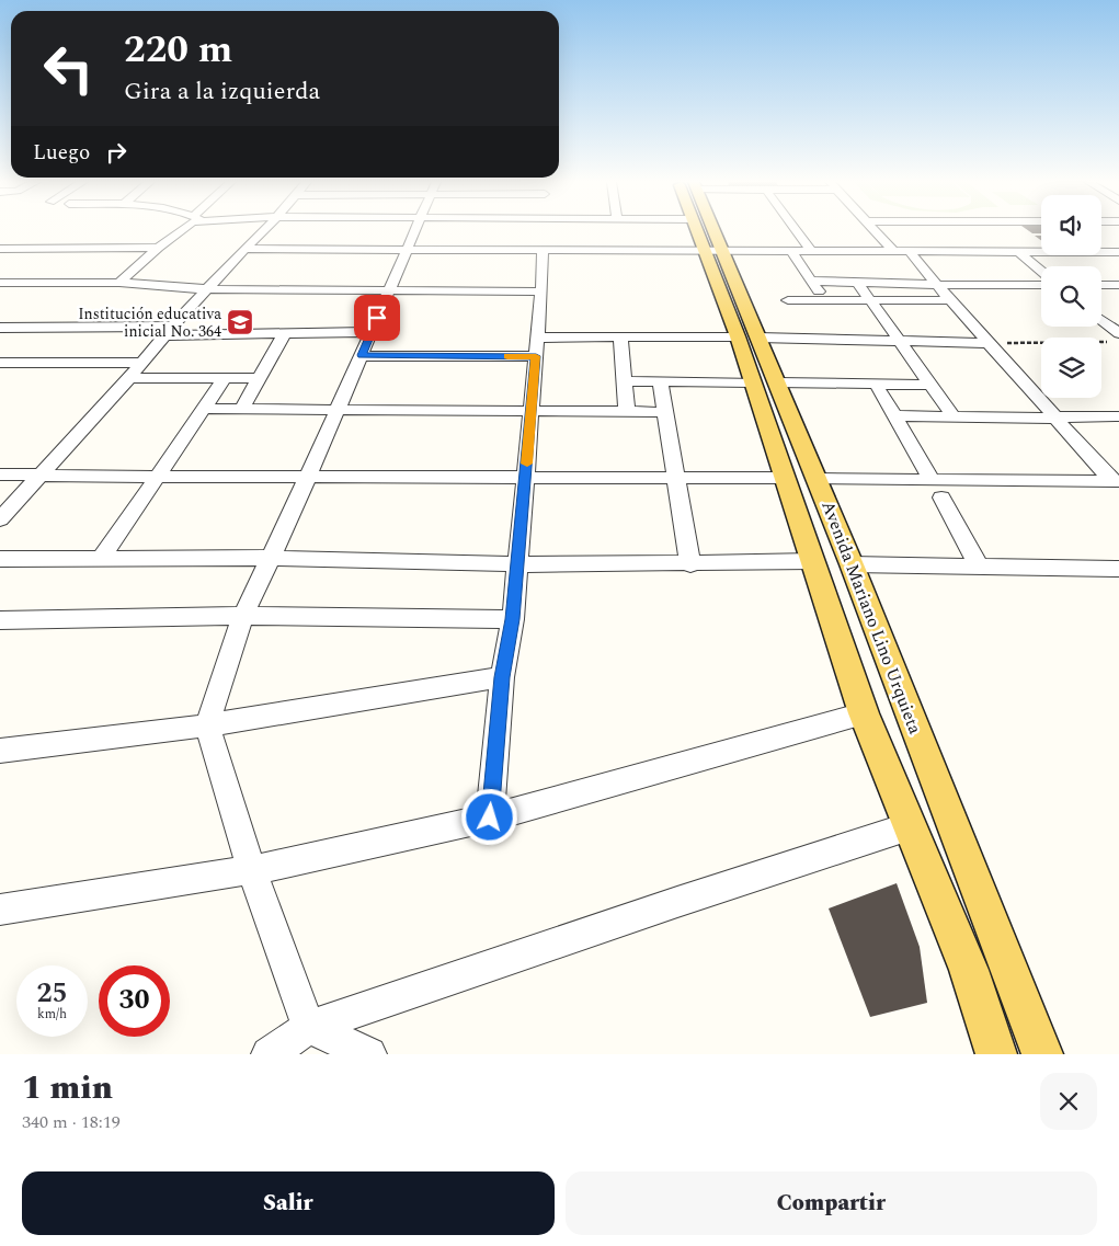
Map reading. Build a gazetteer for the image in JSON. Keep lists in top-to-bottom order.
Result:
{
  "streets": {
    "main road": ["Avenida Mariano Lino Urquieta"]
  },
  "places": {
    "school or university": ["Institución educativa inicial No. 364"]
  },
  "page": {
    "turn": ["220 m", "Gira a la izquierda"],
    "then": "Luego",
    "speed": "25 km/h",
    "limit": "30",
    "heading": ["1 min", "340 m · 18:19"],
    "buttons": ["Salir", "Compartir"]
  }
}
